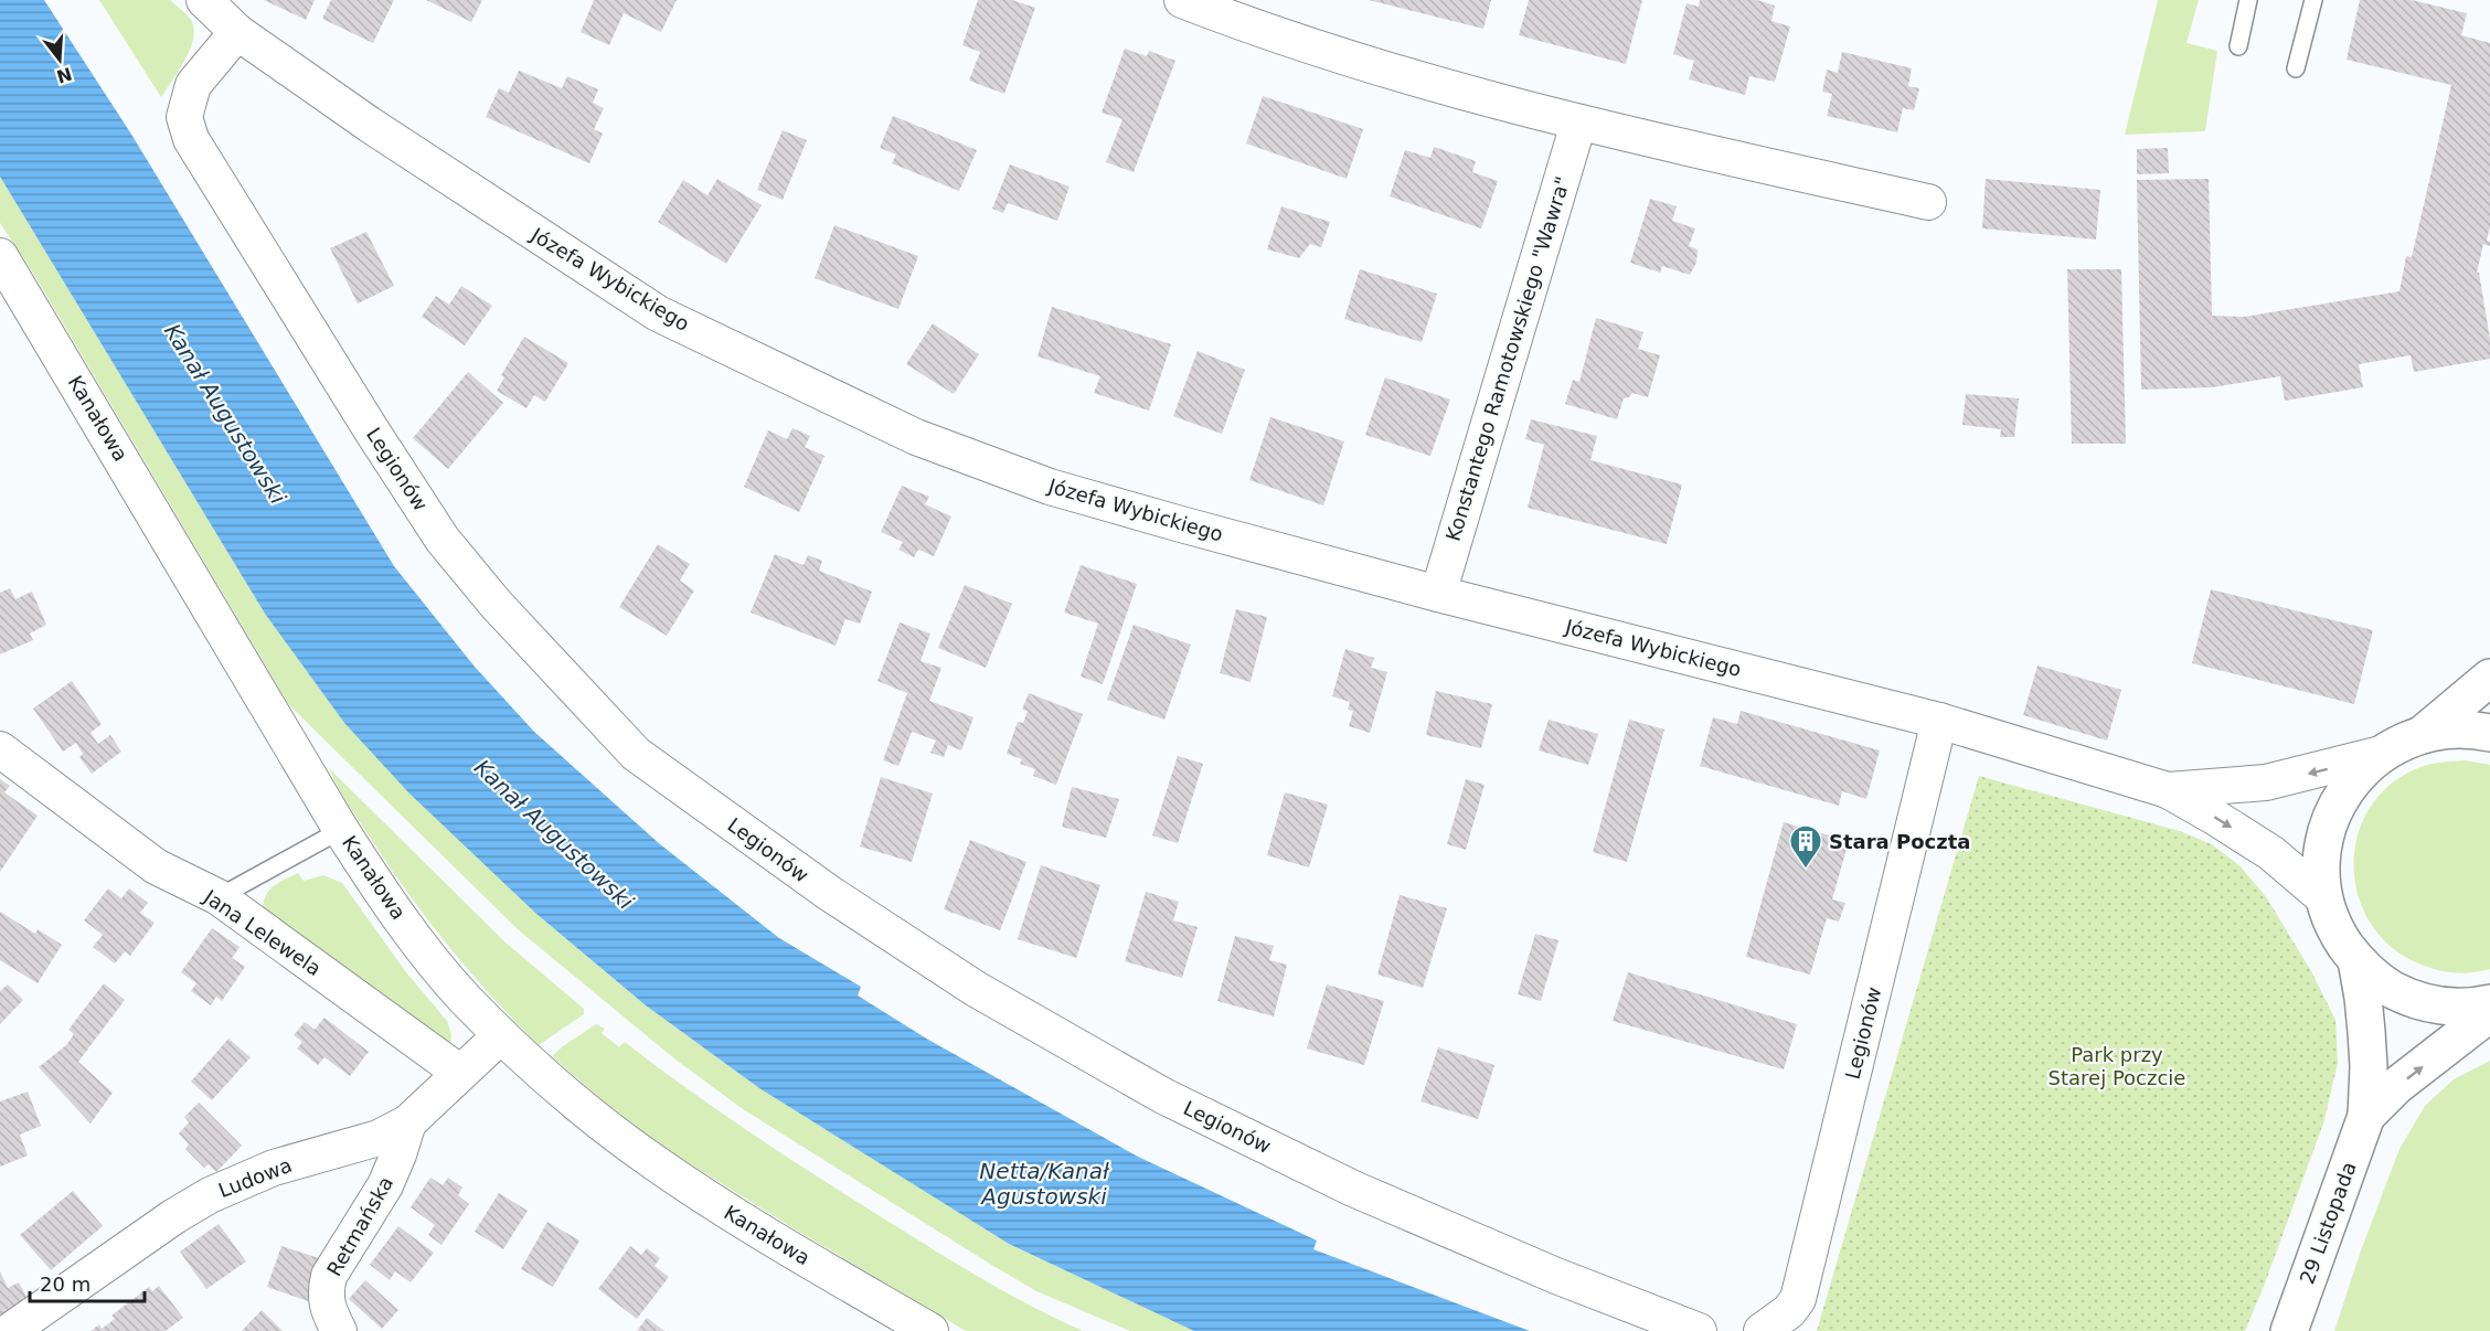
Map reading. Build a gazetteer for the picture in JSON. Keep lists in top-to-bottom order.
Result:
{
  "streets": {
    "main road": ["29 Listopada"],
    "street": [
      "Józefa Wybickiego",
      "Konstantego Ramotowskiego \"Wawra\"",
      "Kanałowa",
      "Legionów",
      "Jana Lelewela",
      "Ludowa",
      "Retmańska"
    ]
  },
  "crossings": [
    ["Józefa Wybickiego", "Konstantego Ramotowskiego \"Wawra\""],
    ["Józefa Wybickiego", "Legionów"],
    ["Kanałowa", "Ludowa"],
    ["Jana Lelewela", "Ludowa"],
    ["Ludowa", "Retmańska"]
  ],
  "water": ["Kanał Augustowski", "Netta/Kanał Agustowski"],
  "parks": ["Park przy Starej Poczcie"],
  "places": {
    "building": ["Stara Poczta"]
  },
  "scale_bar": "20 m",
  "north": "bottom"
}
